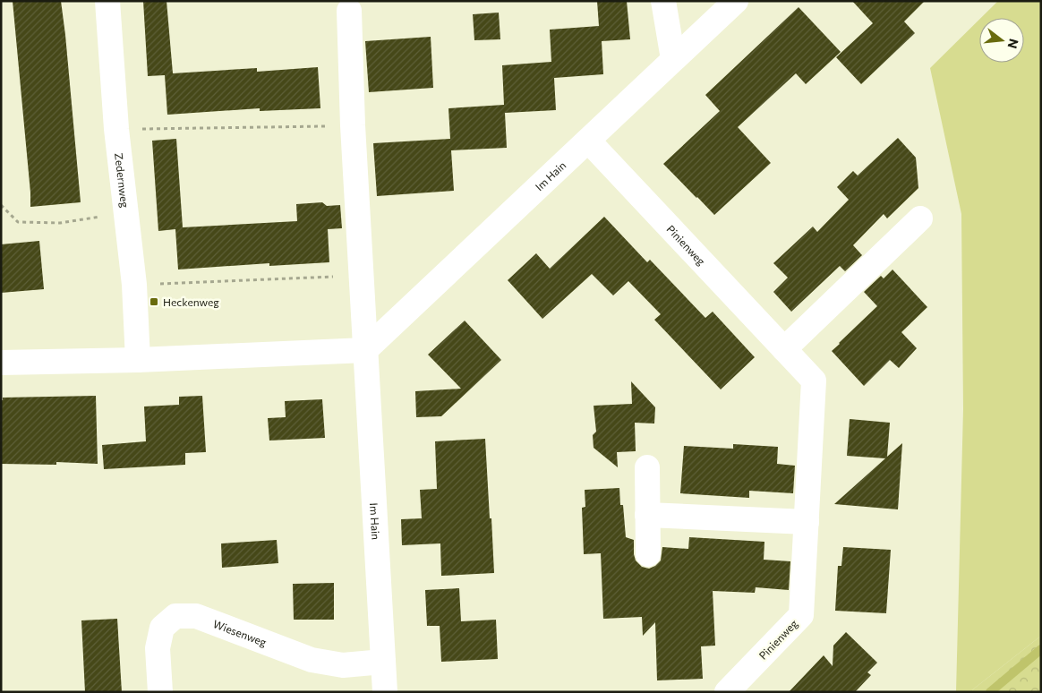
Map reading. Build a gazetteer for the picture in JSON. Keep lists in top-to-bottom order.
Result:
{
  "streets": {
    "street": [
      "Im Hain",
      "Zedernweg",
      "Pinienweg",
      "Wiesenweg"
    ]
  },
  "crossings": [
    ["Im Hain", "Pinienweg"],
    ["Im Hain", "Wiesenweg"]
  ],
  "places": {
    "transit": ["Heckenweg"]
  },
  "north": "right"
}
